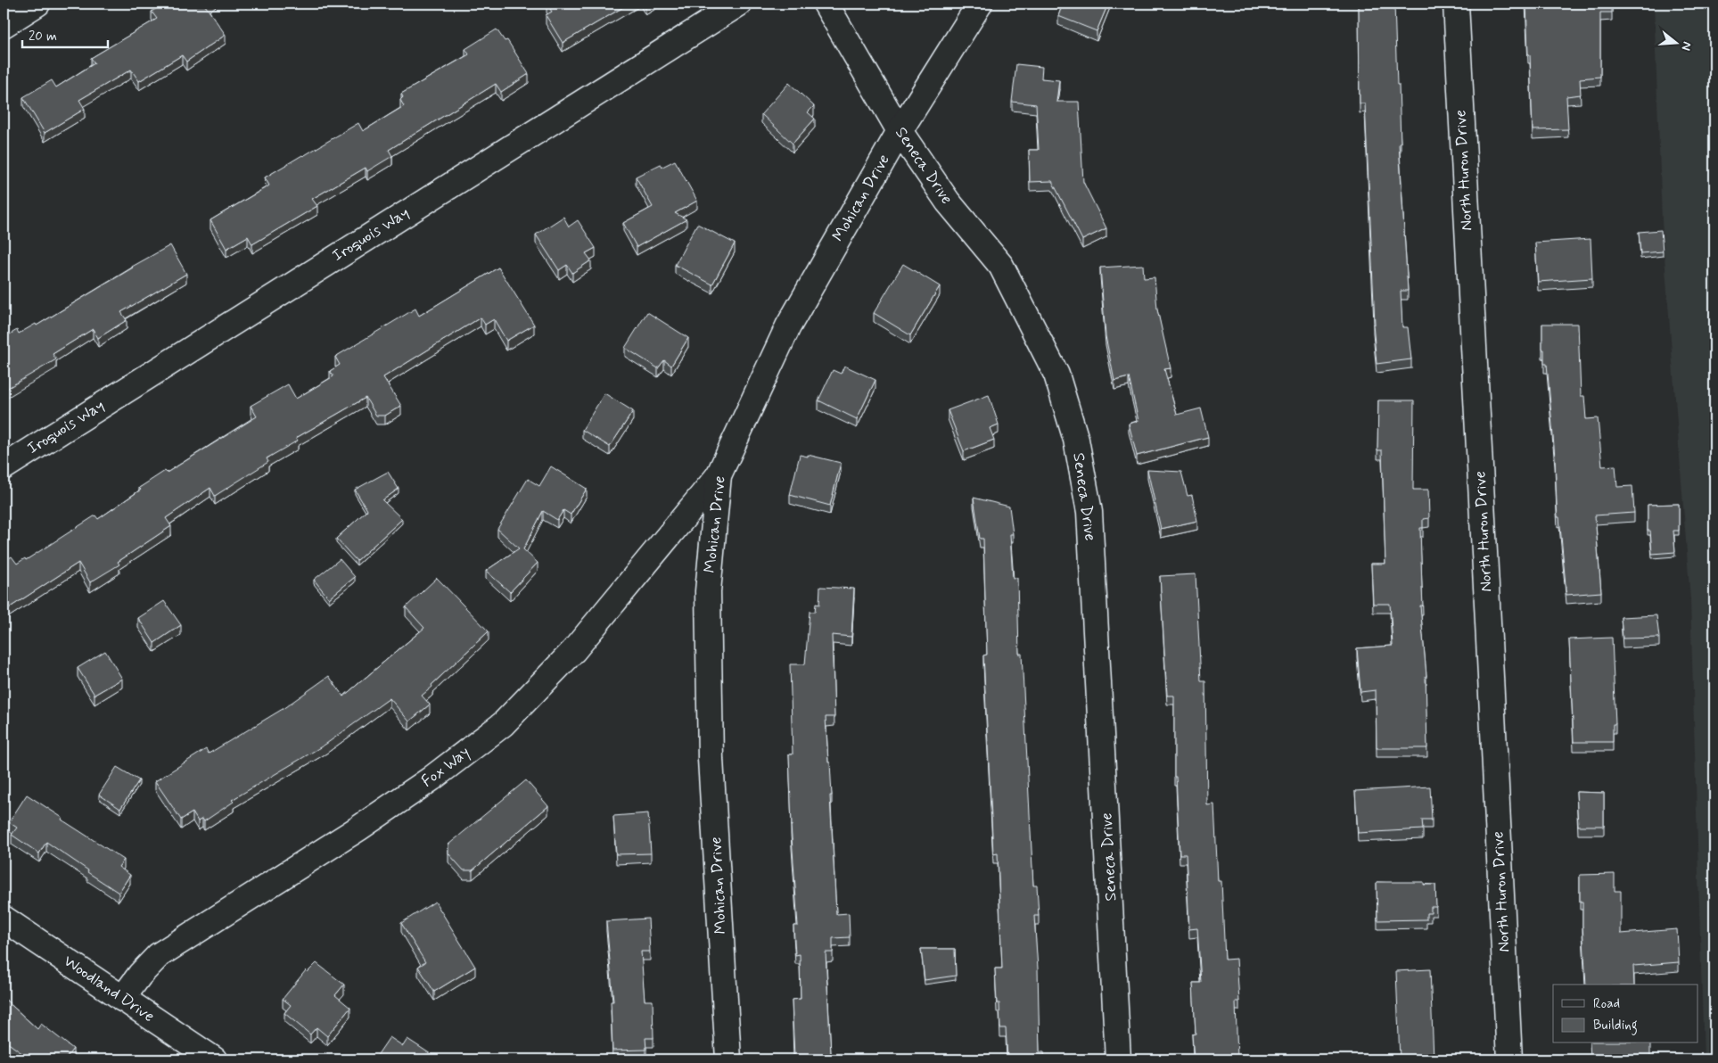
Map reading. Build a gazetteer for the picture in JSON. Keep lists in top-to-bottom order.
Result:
{
  "streets": {
    "street": [
      "Seneca Drive",
      "North Huron Drive",
      "Mohican Drive",
      "Iroquois Way",
      "Fox Way",
      "Woodland Drive"
    ]
  },
  "crossings": [
    ["Seneca Drive", "Mohican Drive"],
    ["Mohican Drive", "Fox Way"],
    ["Fox Way", "Woodland Drive"]
  ],
  "legend": ["Road", "Building"],
  "scale_bar": "20 m",
  "north": "right"
}
